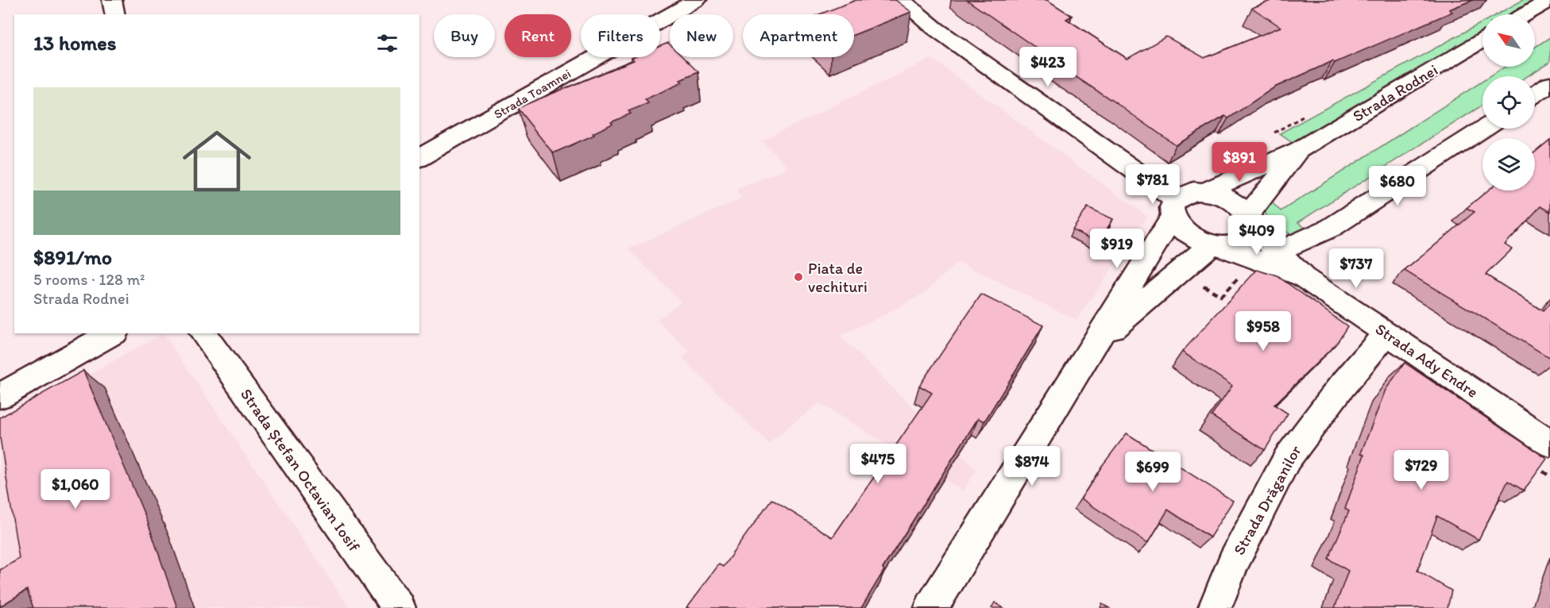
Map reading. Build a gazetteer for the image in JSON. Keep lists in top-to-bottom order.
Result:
{
  "streets": {
    "main road": [
      "Strada Rodnei",
      "Strada Toamnei",
      "Strada Ady Endre",
      "Strada Ștefan Octavian Iosif",
      "Strada Drăganilor"
    ]
  },
  "crossings": [
    ["Strada Rodnei", "Strada Ady Endre"],
    ["Strada Ady Endre", "Strada Drăganilor"]
  ],
  "places": ["Piata de vechituri"],
  "north": "top left",
  "page": {
    "chip": [
      "Buy",
      "Rent",
      "Filters",
      "New",
      "Apartment"
    ],
    "heading": "13 homes",
    "price": [
      "$423",
      "$891",
      "$781",
      "$680",
      "$409",
      "$919",
      "$737",
      "$958",
      "$475",
      "$874",
      "$729",
      "$699",
      "$1,060"
    ],
    "list": [
      {
        "name": "$891/mo",
        "note": "5 rooms · 128 m² · Strada Rodnei"
      }
    ]
  }
}
